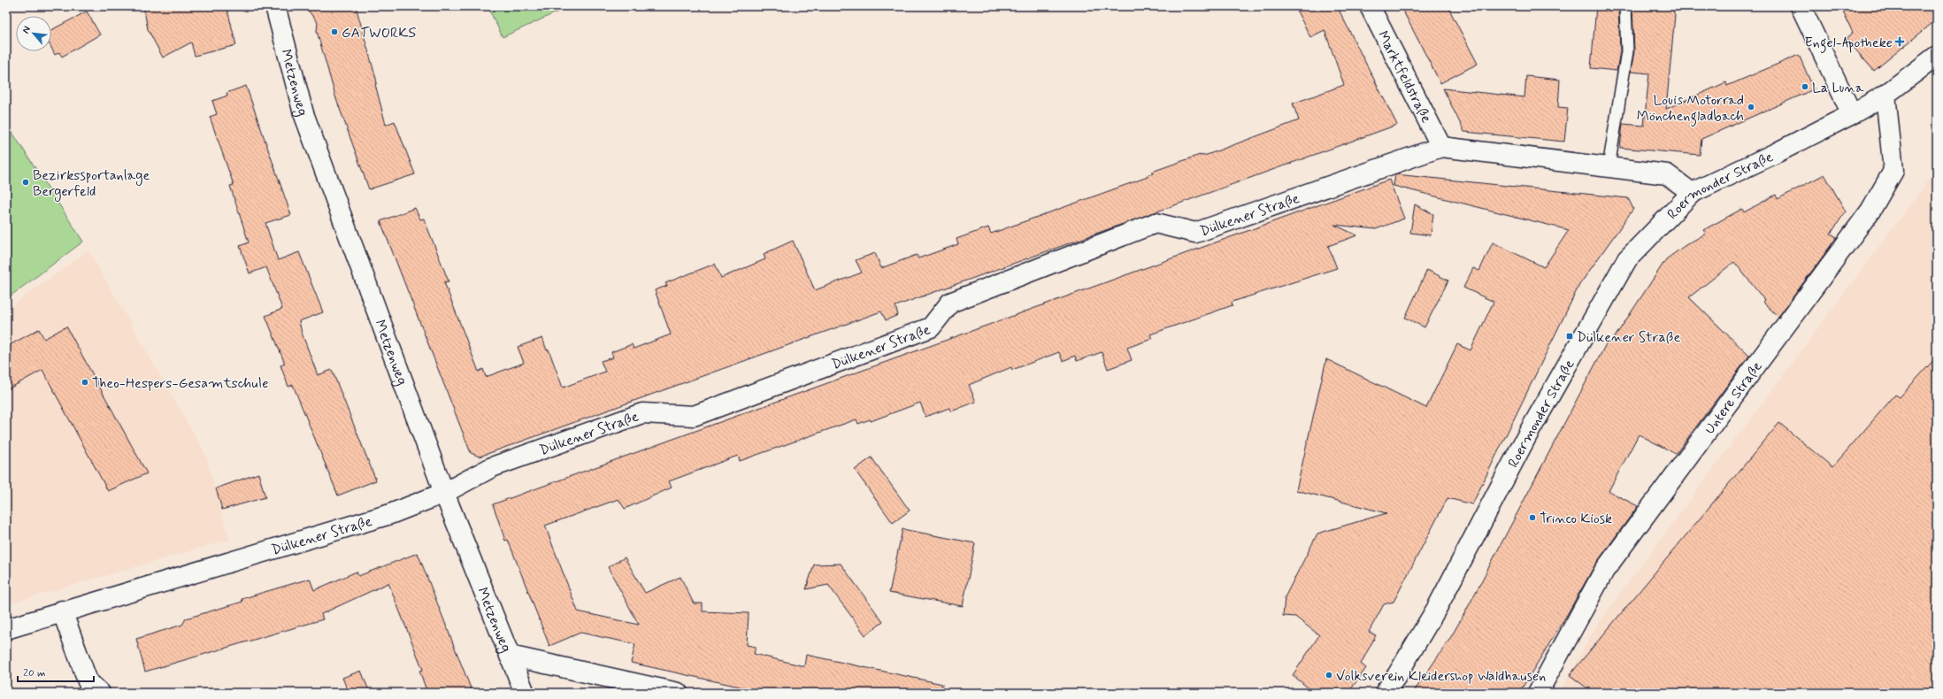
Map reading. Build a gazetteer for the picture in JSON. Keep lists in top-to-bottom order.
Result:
{
  "streets": {
    "street": [
      "Marktfeldstraße",
      "Metzenweg",
      "Roermonder Straße",
      "Dülkener Straße",
      "Untere Straße"
    ]
  },
  "crossings": [
    ["Marktfeldstraße", "Dülkener Straße"],
    ["Metzenweg", "Dülkener Straße"],
    ["Roermonder Straße", "Dülkener Straße"],
    ["Roermonder Straße", "Untere Straße"]
  ],
  "places": {
    "other": [
      "GATWORKS",
      "La Luna",
      "Louis Motorrad Mönchengladbach",
      "Bezirkssportanlage Bergerfeld",
      "Theo-Hespers-Gesamtschule",
      "Trinco Kiosk",
      "Volksverein Kleidershop Waldhausen"
    ],
    "health": ["Engel-Apotheke"],
    "transit": ["Dülkener Straße"]
  },
  "scale_bar": "20 m",
  "north": "top left"
}
